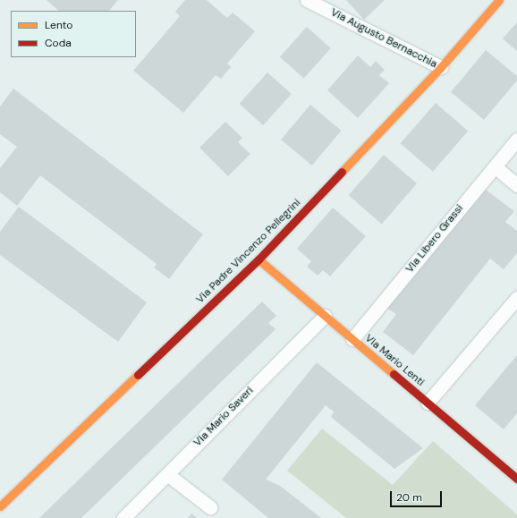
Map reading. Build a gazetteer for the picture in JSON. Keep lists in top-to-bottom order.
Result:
{
  "streets": {
    "street": [
      "Via Augusto Bernacchia",
      "Via Libero Grassi",
      "Via Padre Vincenzo Pellegrini",
      "Via Mario Lenti",
      "Via Mario Saveri"
    ]
  },
  "crossings": [
    ["Via Augusto Bernacchia", "Via Padre Vincenzo Pellegrini"],
    ["Via Libero Grassi", "Via Mario Lenti"],
    ["Via Padre Vincenzo Pellegrini", "Via Mario Lenti"],
    ["Via Mario Lenti", "Via Mario Saveri"]
  ],
  "legend": ["Lento", "Coda"],
  "scale_bar": "20 m"
}
